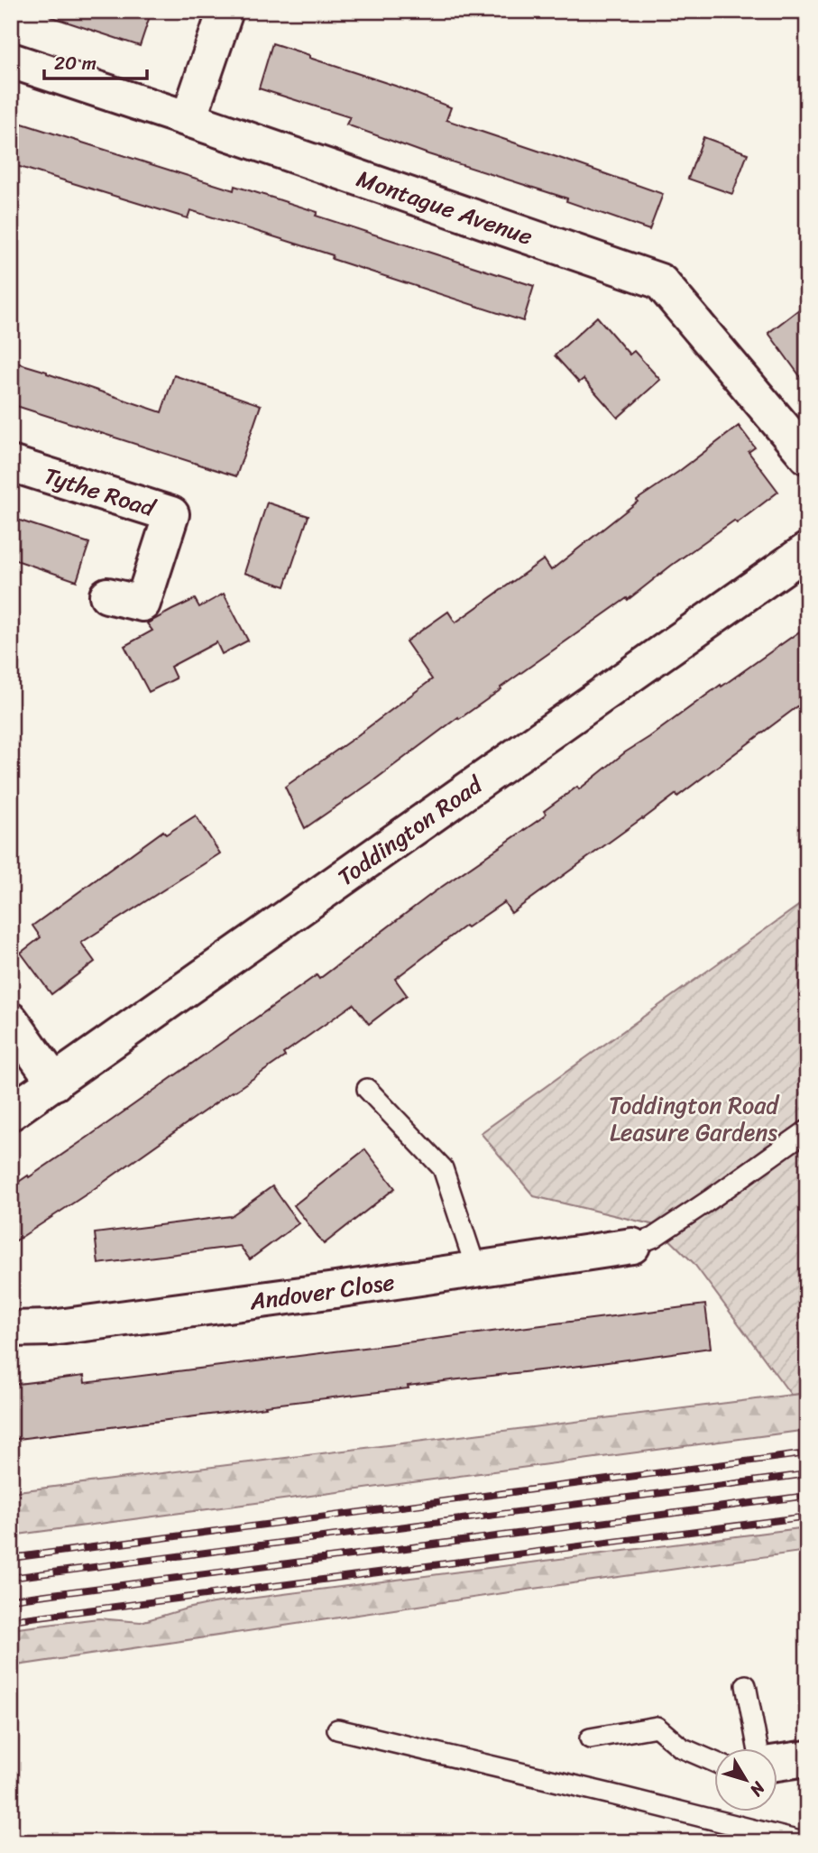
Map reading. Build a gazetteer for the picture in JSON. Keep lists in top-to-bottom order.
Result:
{
  "streets": {
    "street": [
      "Montague Avenue",
      "Tythe Road",
      "Toddington Road",
      "Andover Close"
    ]
  },
  "parks": ["Toddington Road Leasure Gardens"],
  "scale_bar": "20 m",
  "north": "bottom right"
}
